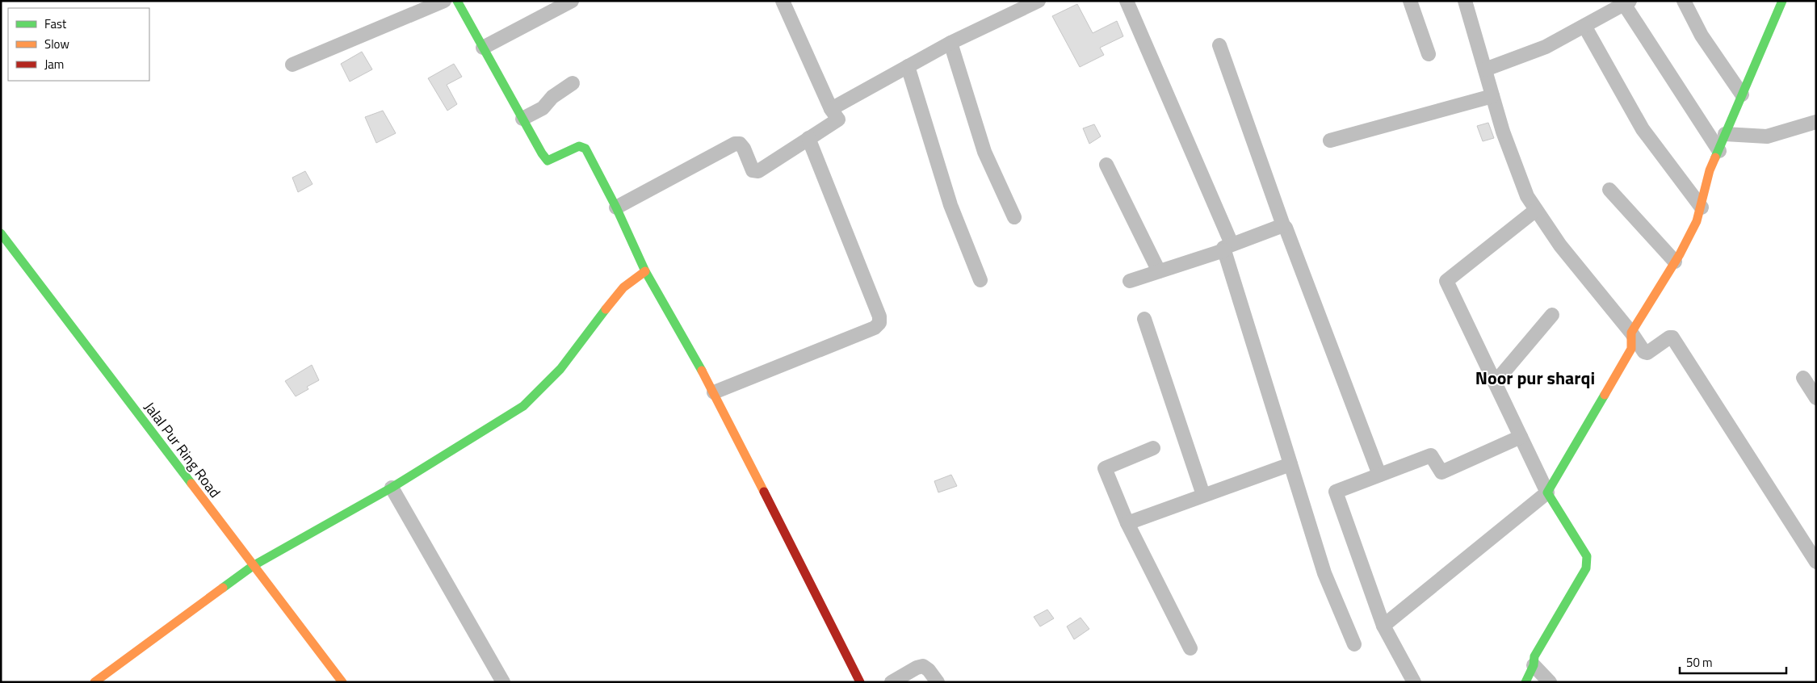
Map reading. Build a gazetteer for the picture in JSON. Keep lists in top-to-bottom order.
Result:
{
  "streets": {
    "street": ["Jalal Pur Ring Road"]
  },
  "districts": ["Noor pur sharqi"],
  "legend": ["Fast", "Slow", "Jam"],
  "scale_bar": "50 m"
}
